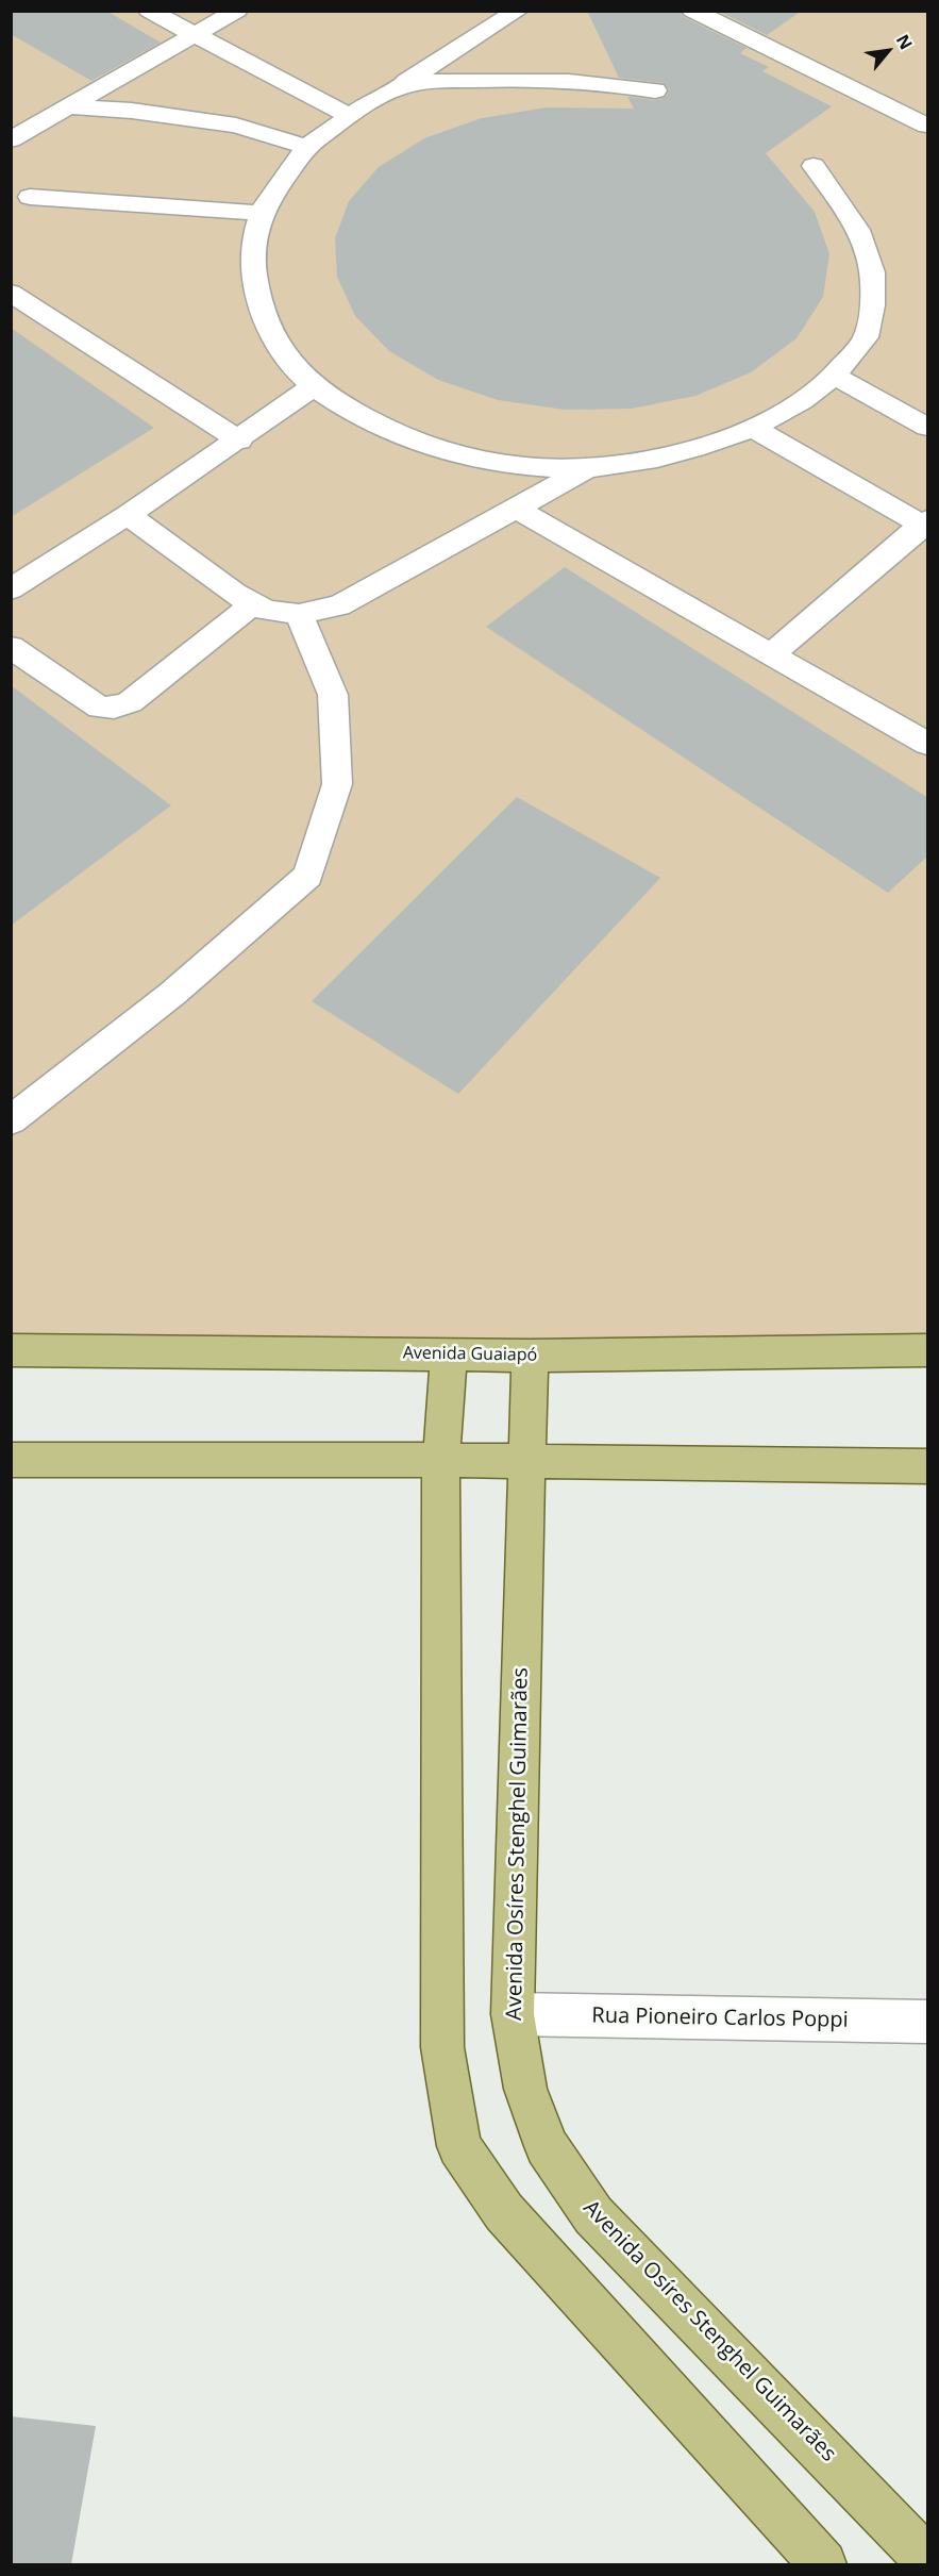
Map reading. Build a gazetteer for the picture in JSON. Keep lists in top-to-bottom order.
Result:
{
  "streets": {
    "main road": ["Avenida Guaiapó", "Avenida Osíres Stenghel Guimarães"],
    "street": ["Rua Pioneiro Carlos Poppi"]
  },
  "crossings": [
    ["Avenida Guaiapó", "Avenida Osíres Stenghel Guimarães"],
    ["Avenida Osíres Stenghel Guimarães", "Rua Pioneiro Carlos Poppi"]
  ],
  "north": "top right"
}
